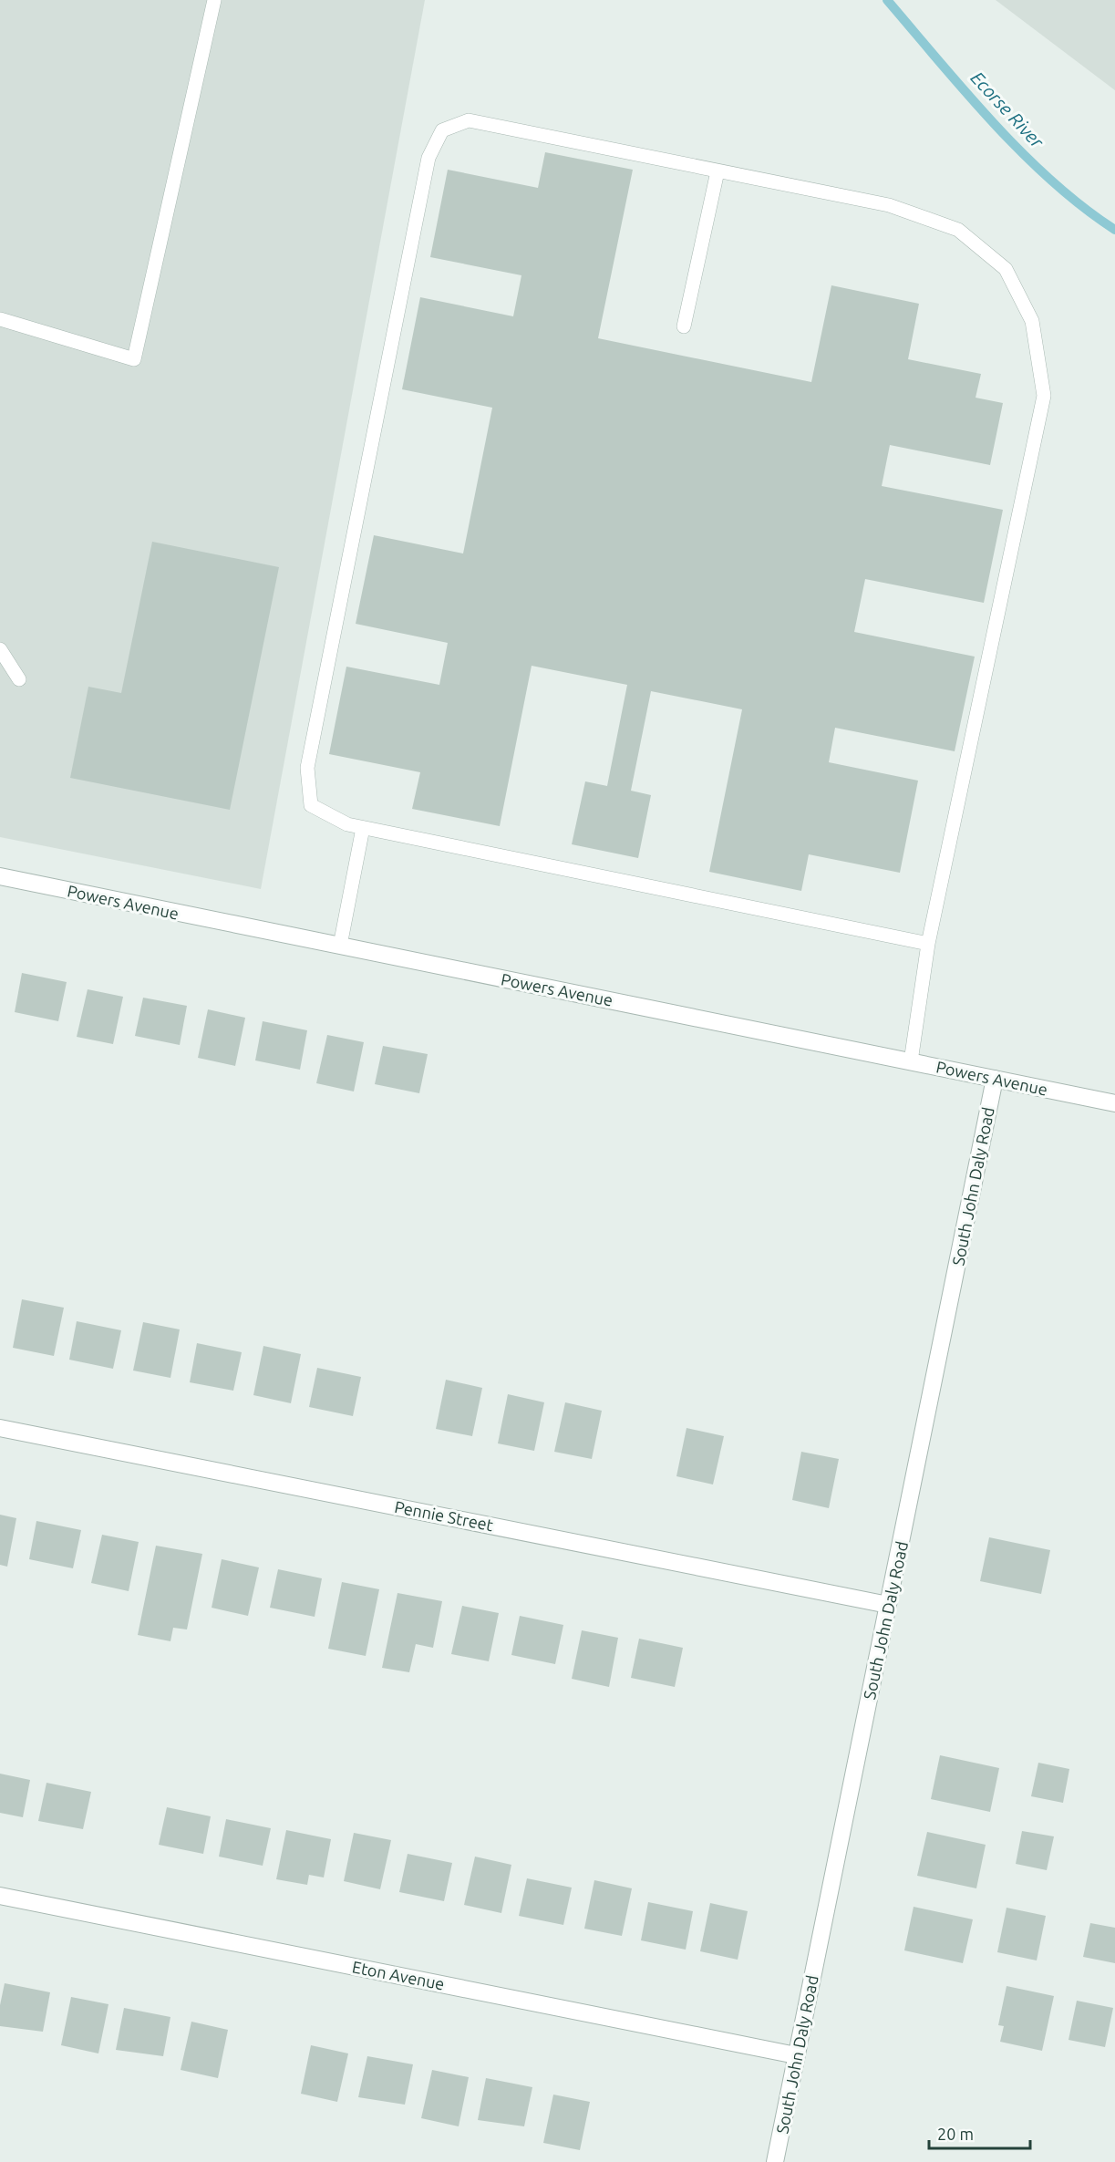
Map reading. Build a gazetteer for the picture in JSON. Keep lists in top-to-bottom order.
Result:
{
  "streets": {
    "street": [
      "Powers Avenue",
      "South John Daly Road",
      "Pennie Street",
      "Eton Avenue"
    ]
  },
  "crossings": [
    ["Powers Avenue", "South John Daly Road"],
    ["South John Daly Road", "Pennie Street"],
    ["South John Daly Road", "Eton Avenue"]
  ],
  "water": ["Ecorse River"],
  "scale_bar": "20 m"
}
